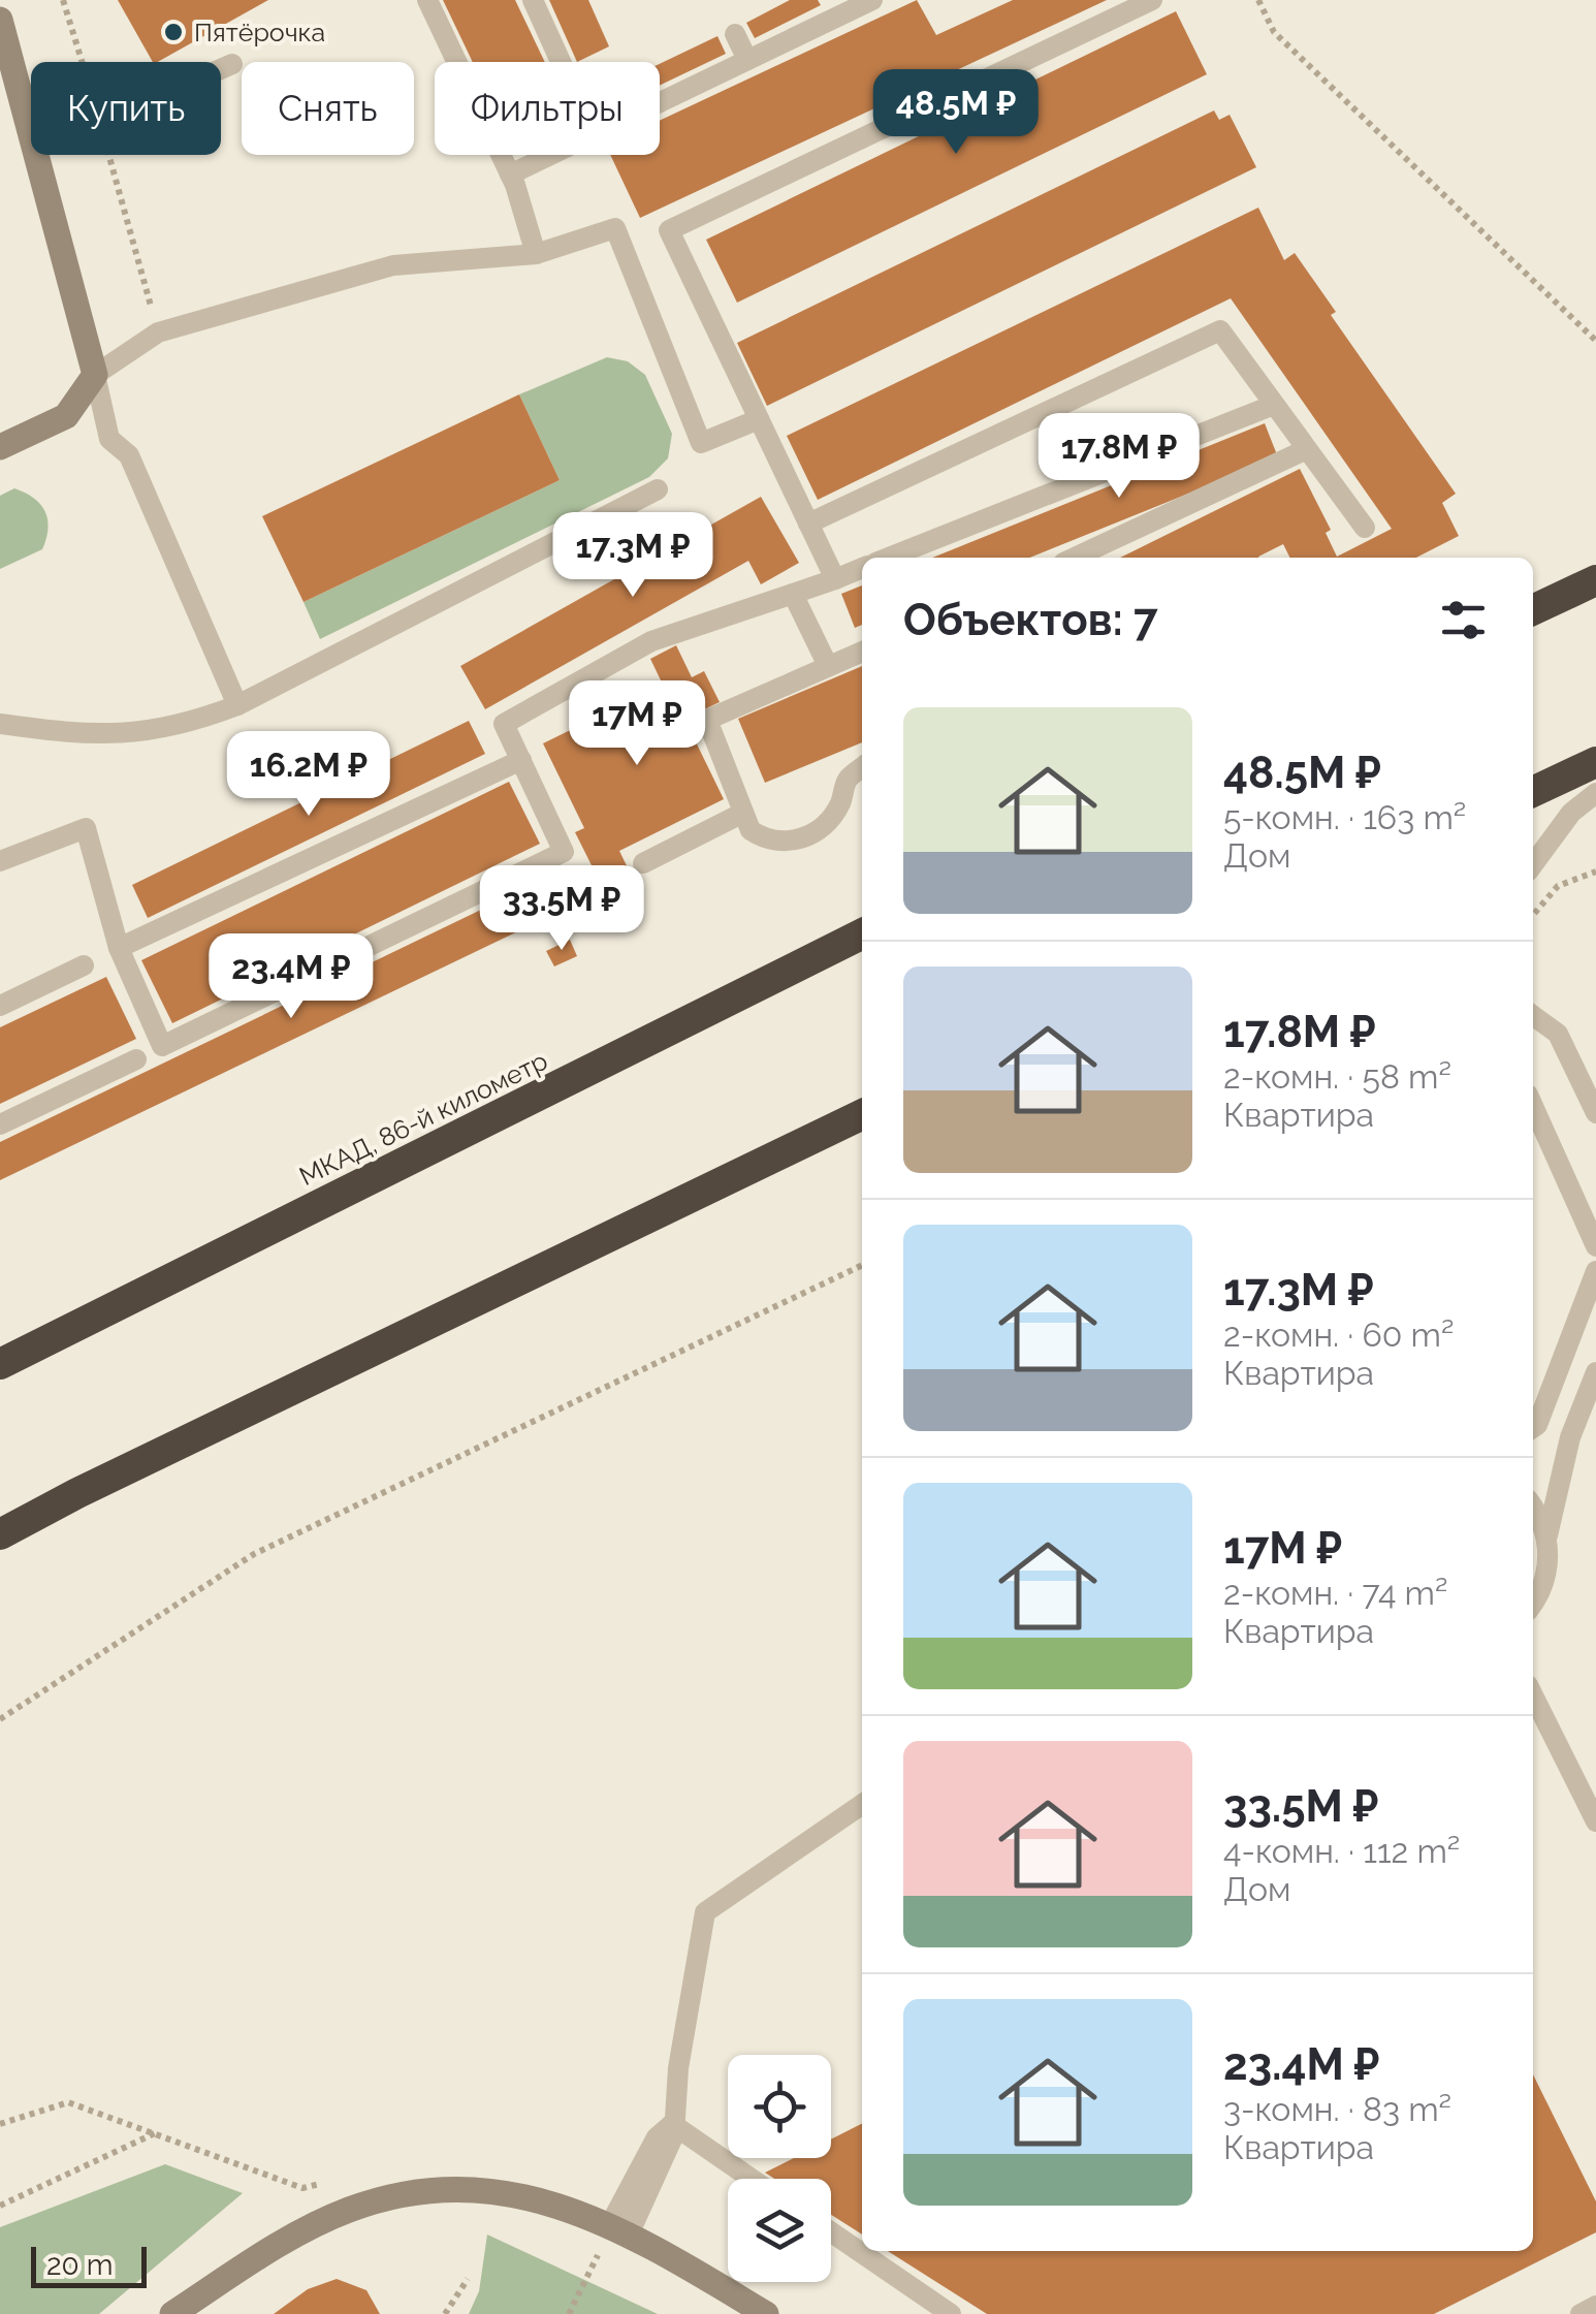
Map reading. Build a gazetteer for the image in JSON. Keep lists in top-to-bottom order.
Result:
{
  "streets": {
    "highway": ["МКАД, 86-й километр"]
  },
  "places": ["Пятёрочка"],
  "scale_bar": "20 m",
  "page": {
    "chip": ["Купить", "Снять", "Фильтры"],
    "price": [
      "48.5M ₽",
      "17.8M ₽",
      "17.3M ₽",
      "17M ₽",
      "16.2M ₽",
      "33.5M ₽",
      "23.4M ₽"
    ],
    "heading": "Объектов: 7",
    "list": [
      {
        "name": "48.5M ₽",
        "note": "5-комн. · 163 m² · Дом"
      },
      {
        "name": "17.8M ₽",
        "note": "2-комн. · 58 m² · Квартира"
      },
      {
        "name": "17.3M ₽",
        "note": "2-комн. · 60 m² · Квартира"
      },
      {
        "name": "17M ₽",
        "note": "2-комн. · 74 m² · Квартира"
      },
      {
        "name": "33.5M ₽",
        "note": "4-комн. · 112 m² · Дом"
      },
      {
        "name": "23.4M ₽",
        "note": "3-комн. · 83 m² · Квартира"
      }
    ],
    "scale": "20 m"
  }
}
